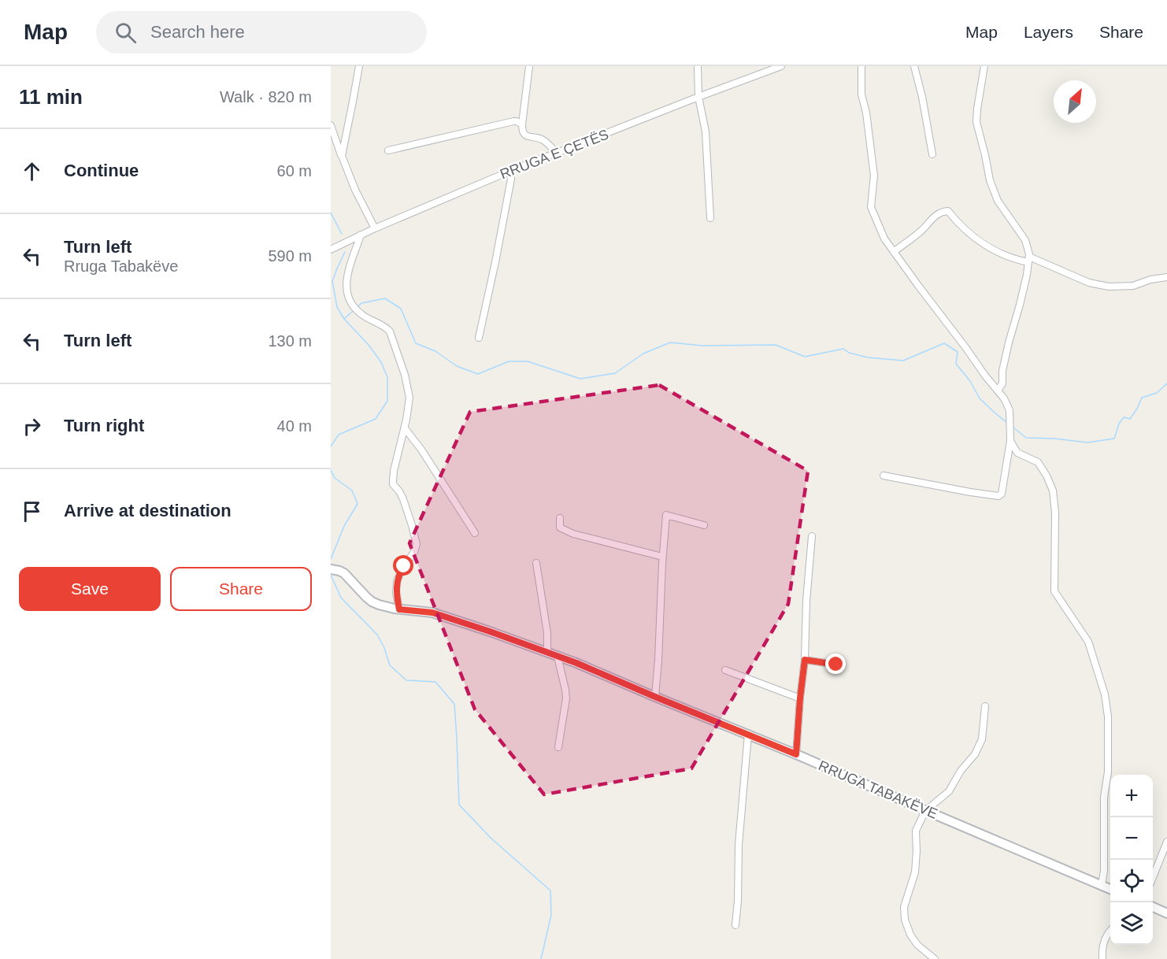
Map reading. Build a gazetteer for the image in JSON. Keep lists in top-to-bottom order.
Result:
{
  "streets": {
    "street": ["RRUGA E ÇETËS", "RRUGA TABAKËVE"]
  },
  "north": "top right",
  "page": {
    "header": "Map",
    "search": "Search here",
    "nav": ["Map", "Layers", "Share"],
    "heading": ["11 min", "Walk · 820 m"],
    "list": [
      ["Continue", "60 m"],
      ["Turn left", "Rruga Tabakëve", "590 m"],
      ["Turn left", "130 m"],
      ["Turn right", "40 m"],
      "Arrive at destination"
    ],
    "buttons": ["Save", "Share"],
    "map_buttons": ["+", "−"]
  }
}
